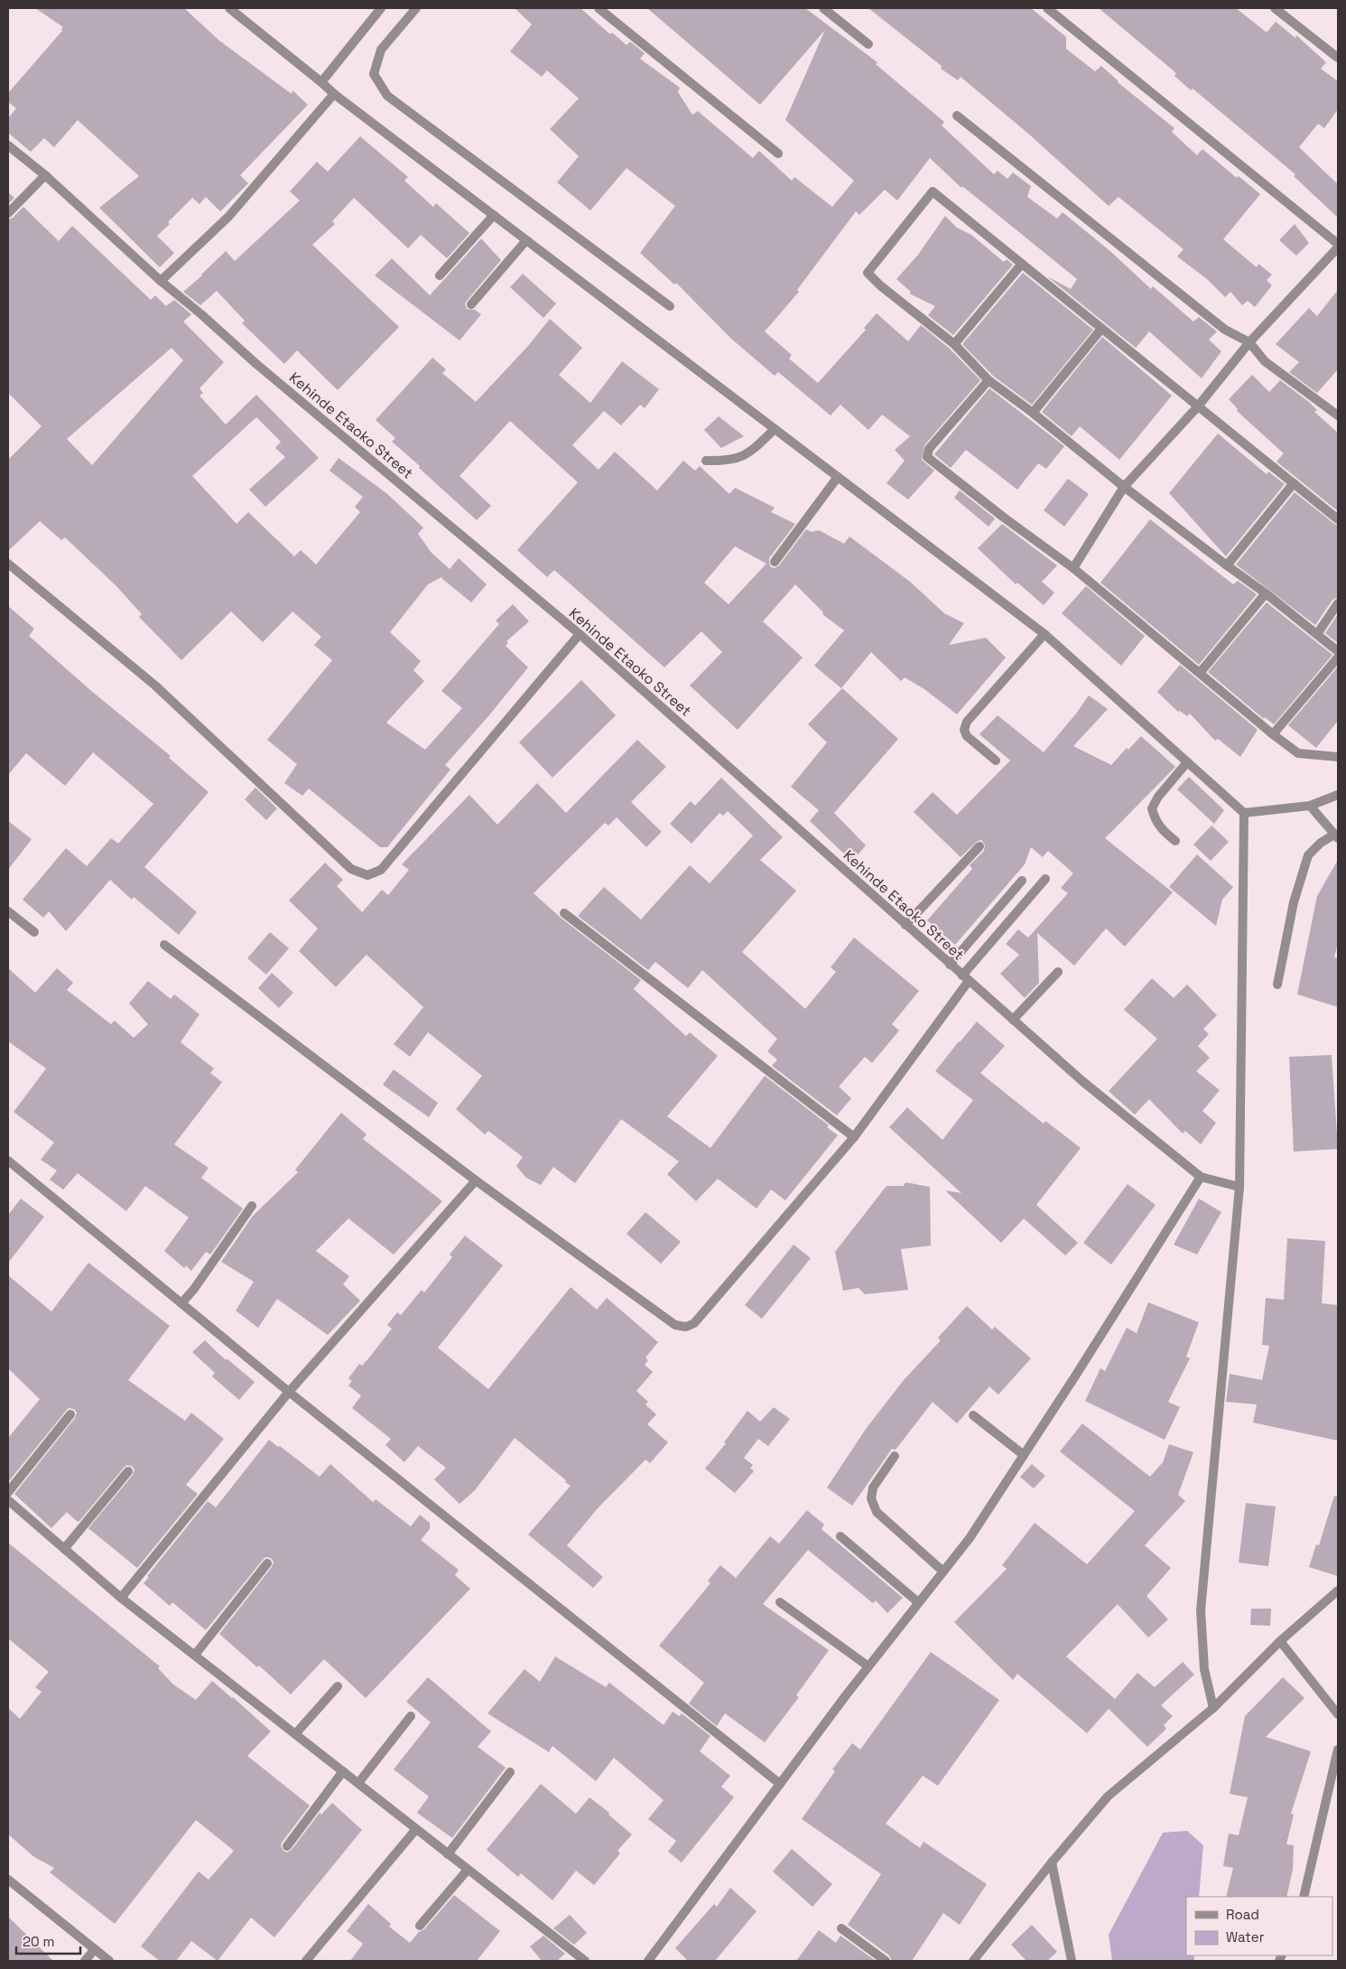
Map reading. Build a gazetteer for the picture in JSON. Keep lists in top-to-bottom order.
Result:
{
  "streets": {
    "street": ["Kehinde Etaoko Street"]
  },
  "legend": ["Road", "Water"],
  "scale_bar": "20 m"
}
